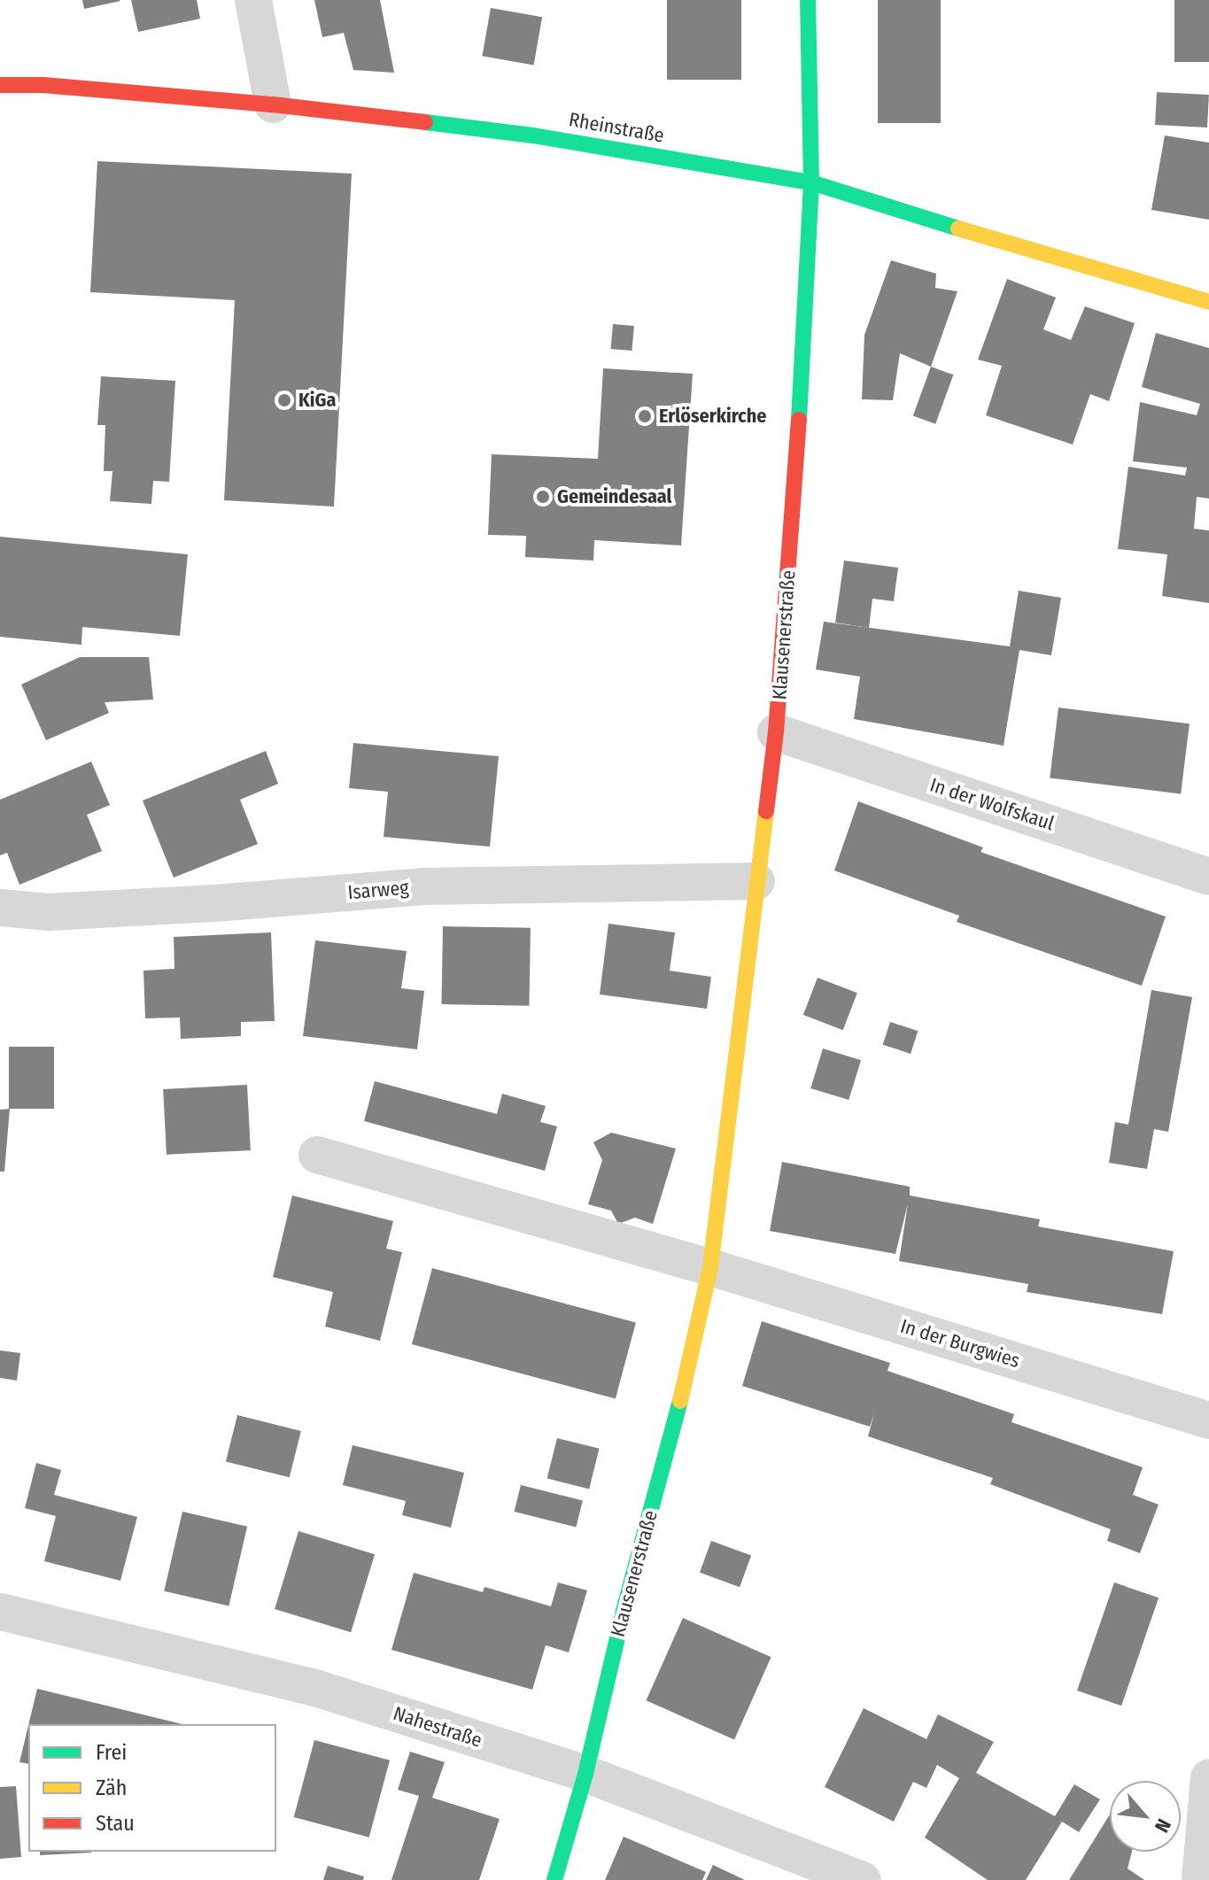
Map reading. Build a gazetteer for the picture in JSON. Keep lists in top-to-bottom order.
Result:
{
  "streets": {
    "street": [
      "Rheinstraße",
      "Klausenerstraße",
      "In der Wolfskaul",
      "Isarweg",
      "In der Burgwies",
      "Nahestraße"
    ]
  },
  "crossings": [
    ["Rheinstraße", "Klausenerstraße"],
    ["Klausenerstraße", "In der Wolfskaul"],
    ["Klausenerstraße", "Isarweg"],
    ["Klausenerstraße", "In der Burgwies"],
    ["Klausenerstraße", "Nahestraße"]
  ],
  "places": ["KiGa", "Erlöserkirche", "Gemeindesaal"],
  "legend": ["Frei", "Zäh", "Stau"],
  "north": "bottom right"
}
